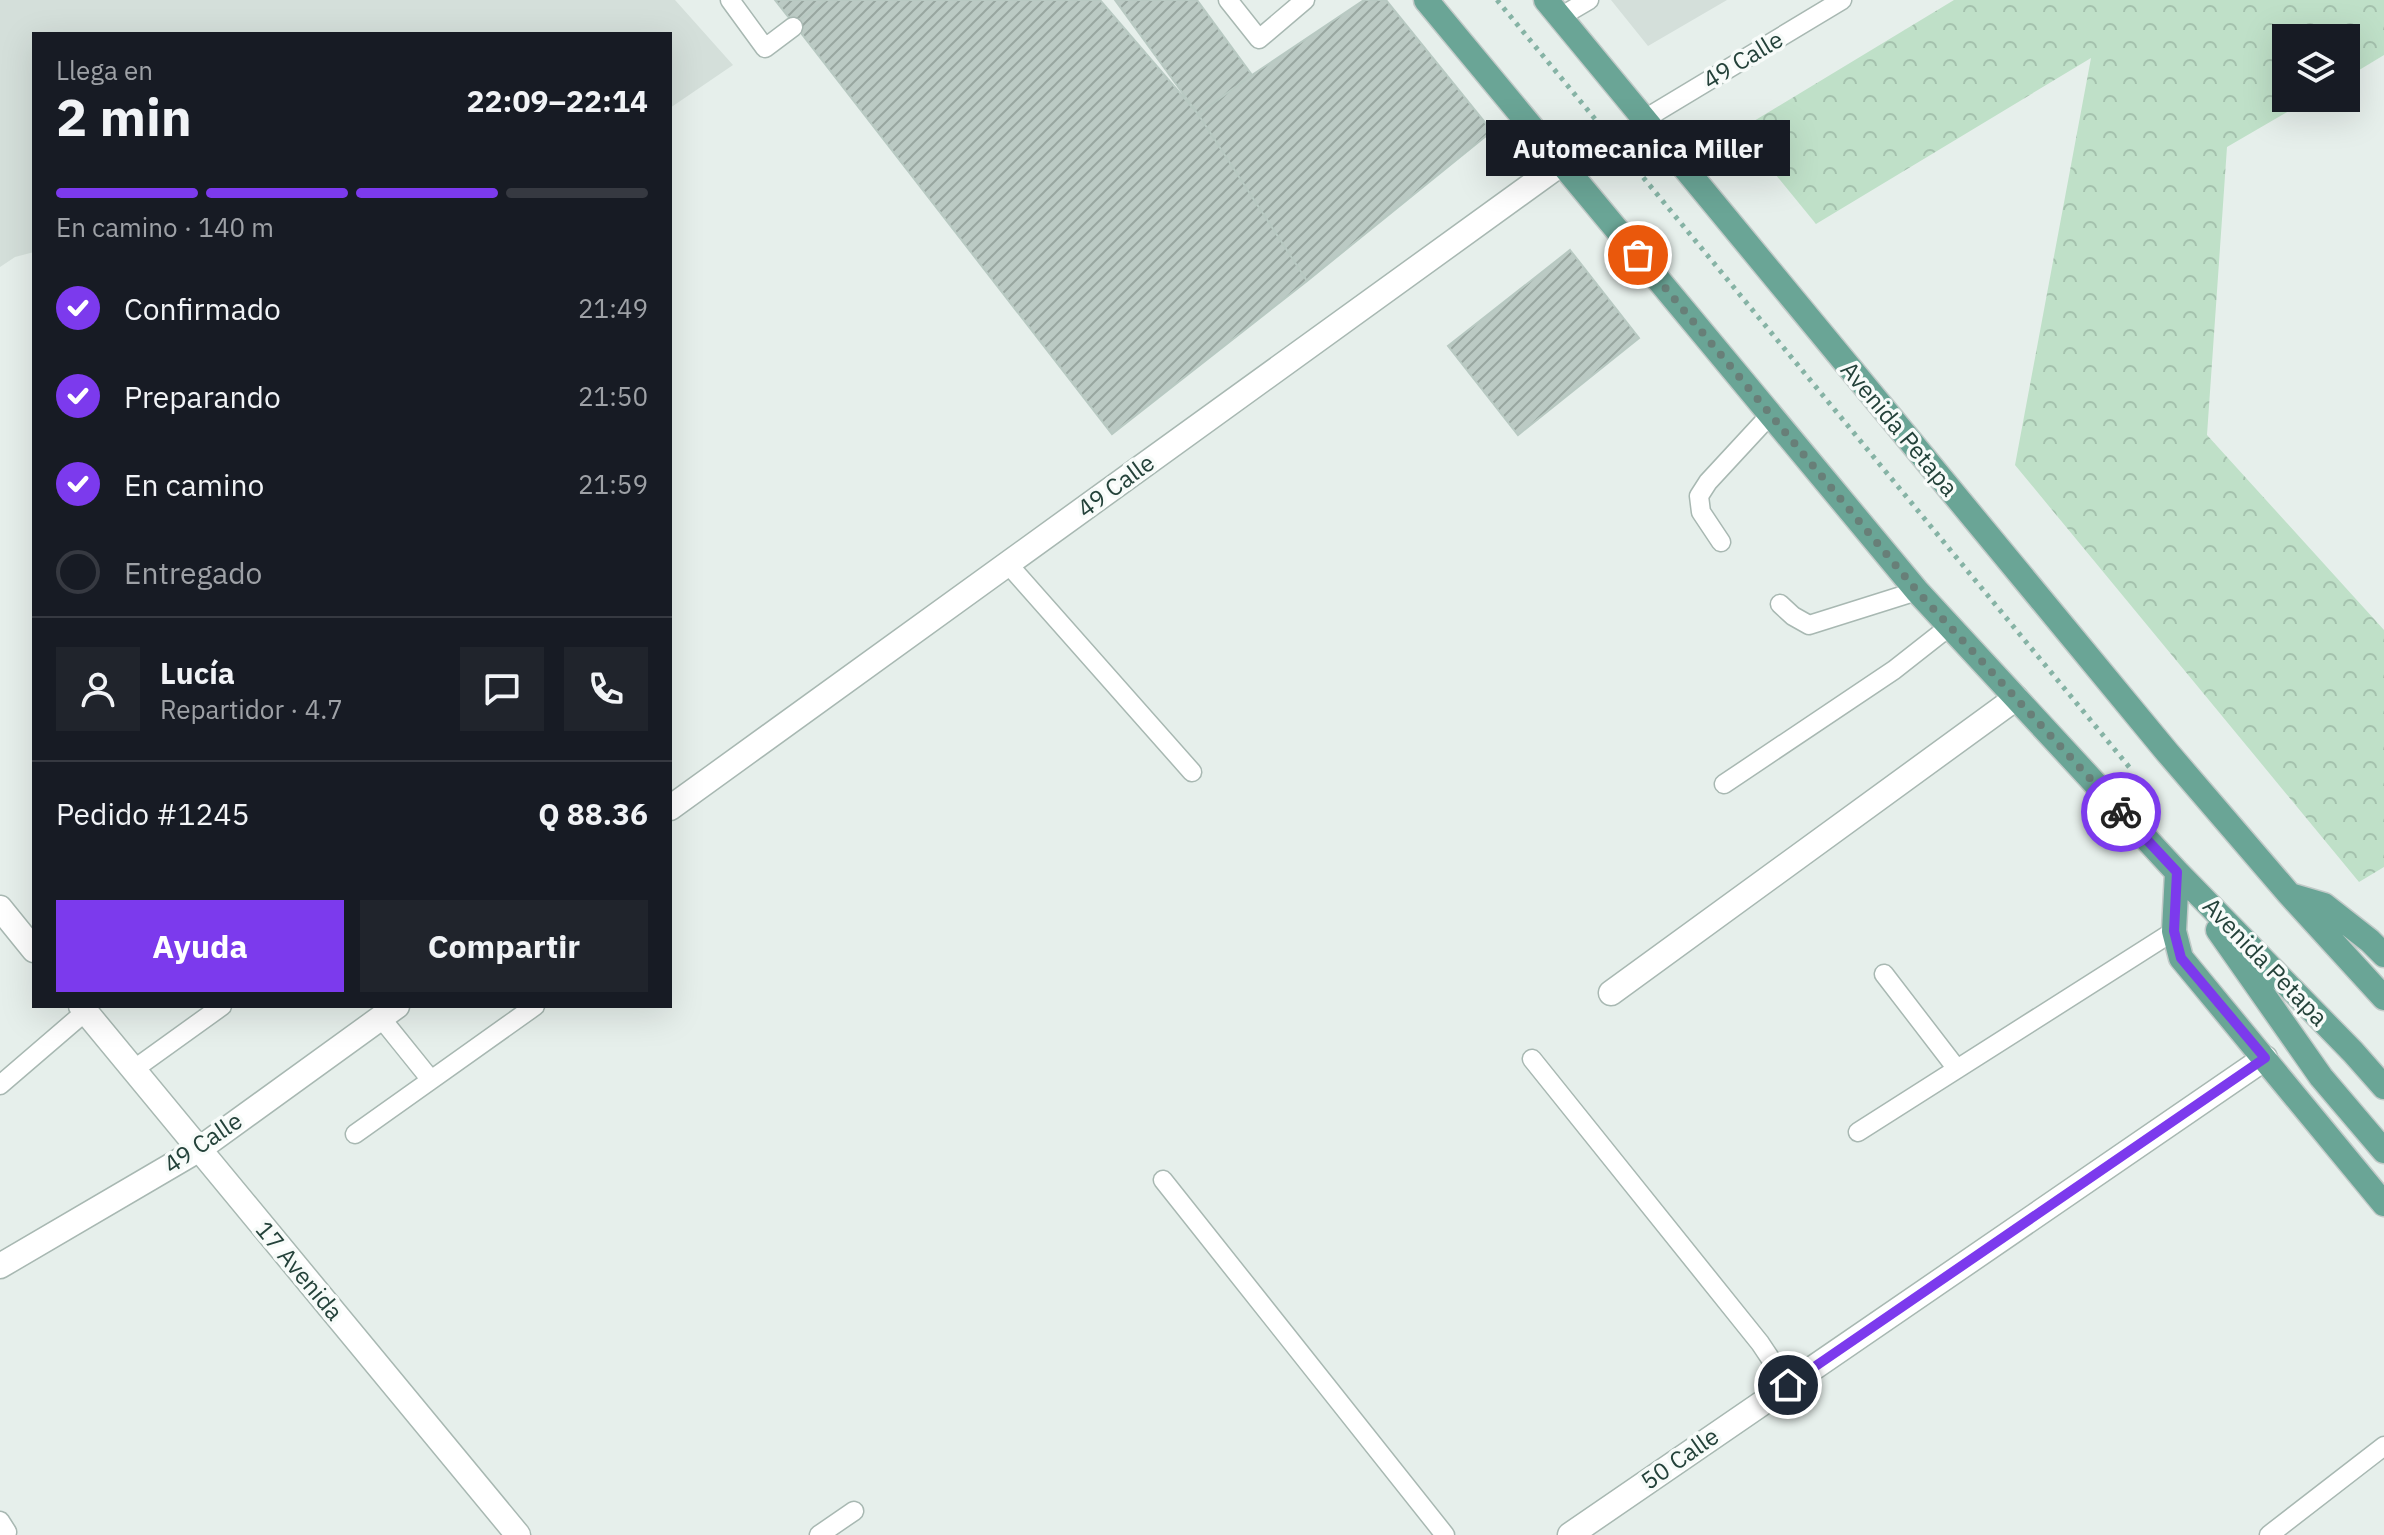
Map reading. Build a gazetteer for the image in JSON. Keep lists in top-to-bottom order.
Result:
{
  "streets": {
    "main road": ["Avenida Petapa"],
    "street": ["49 Calle", "17 Avenida", "50 Calle"]
  },
  "crossings": [
    ["49 Calle", "Avenida Petapa"],
    ["49 Calle", "17 Avenida"]
  ],
  "places": ["Automecanica Miller"],
  "page": {
    "heading": ["2 min", "Llega en", "22:09–22:14"],
    "panel": [
      "Lucía",
      "Repartidor · 4.7",
      "Pedido #1245",
      "Q 88.36"
    ],
    "bubble": "Automecanica Miller",
    "bar": "En camino · 140 m",
    "list": [
      ["Confirmado", "21:49"],
      ["Preparando", "21:50"],
      ["En camino", "21:59"],
      "Entregado"
    ],
    "buttons": ["Ayuda", "Compartir"]
  }
}
